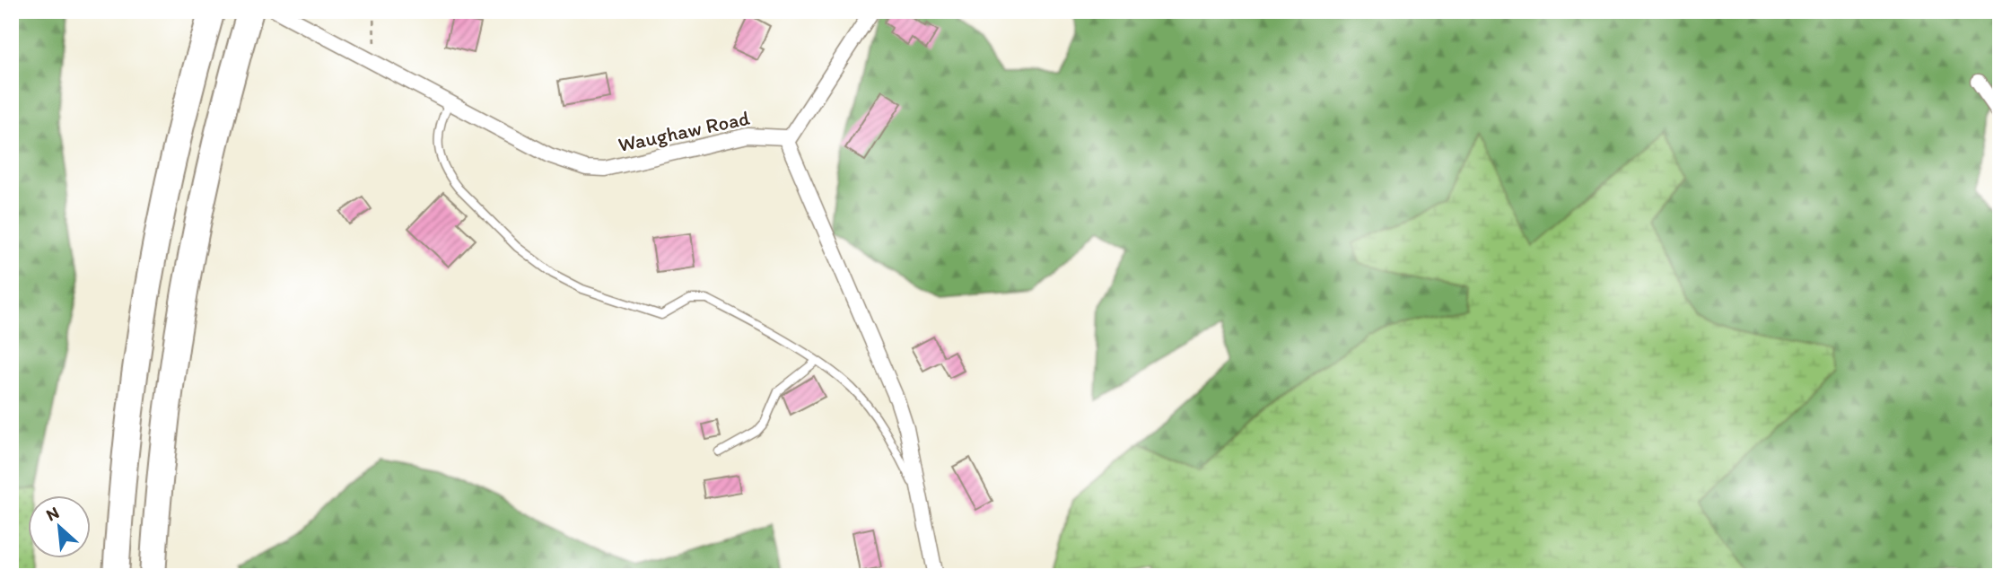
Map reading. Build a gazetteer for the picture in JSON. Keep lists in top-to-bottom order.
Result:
{
  "streets": {
    "street": ["Waughaw Road"]
  },
  "north": "top left"
}
